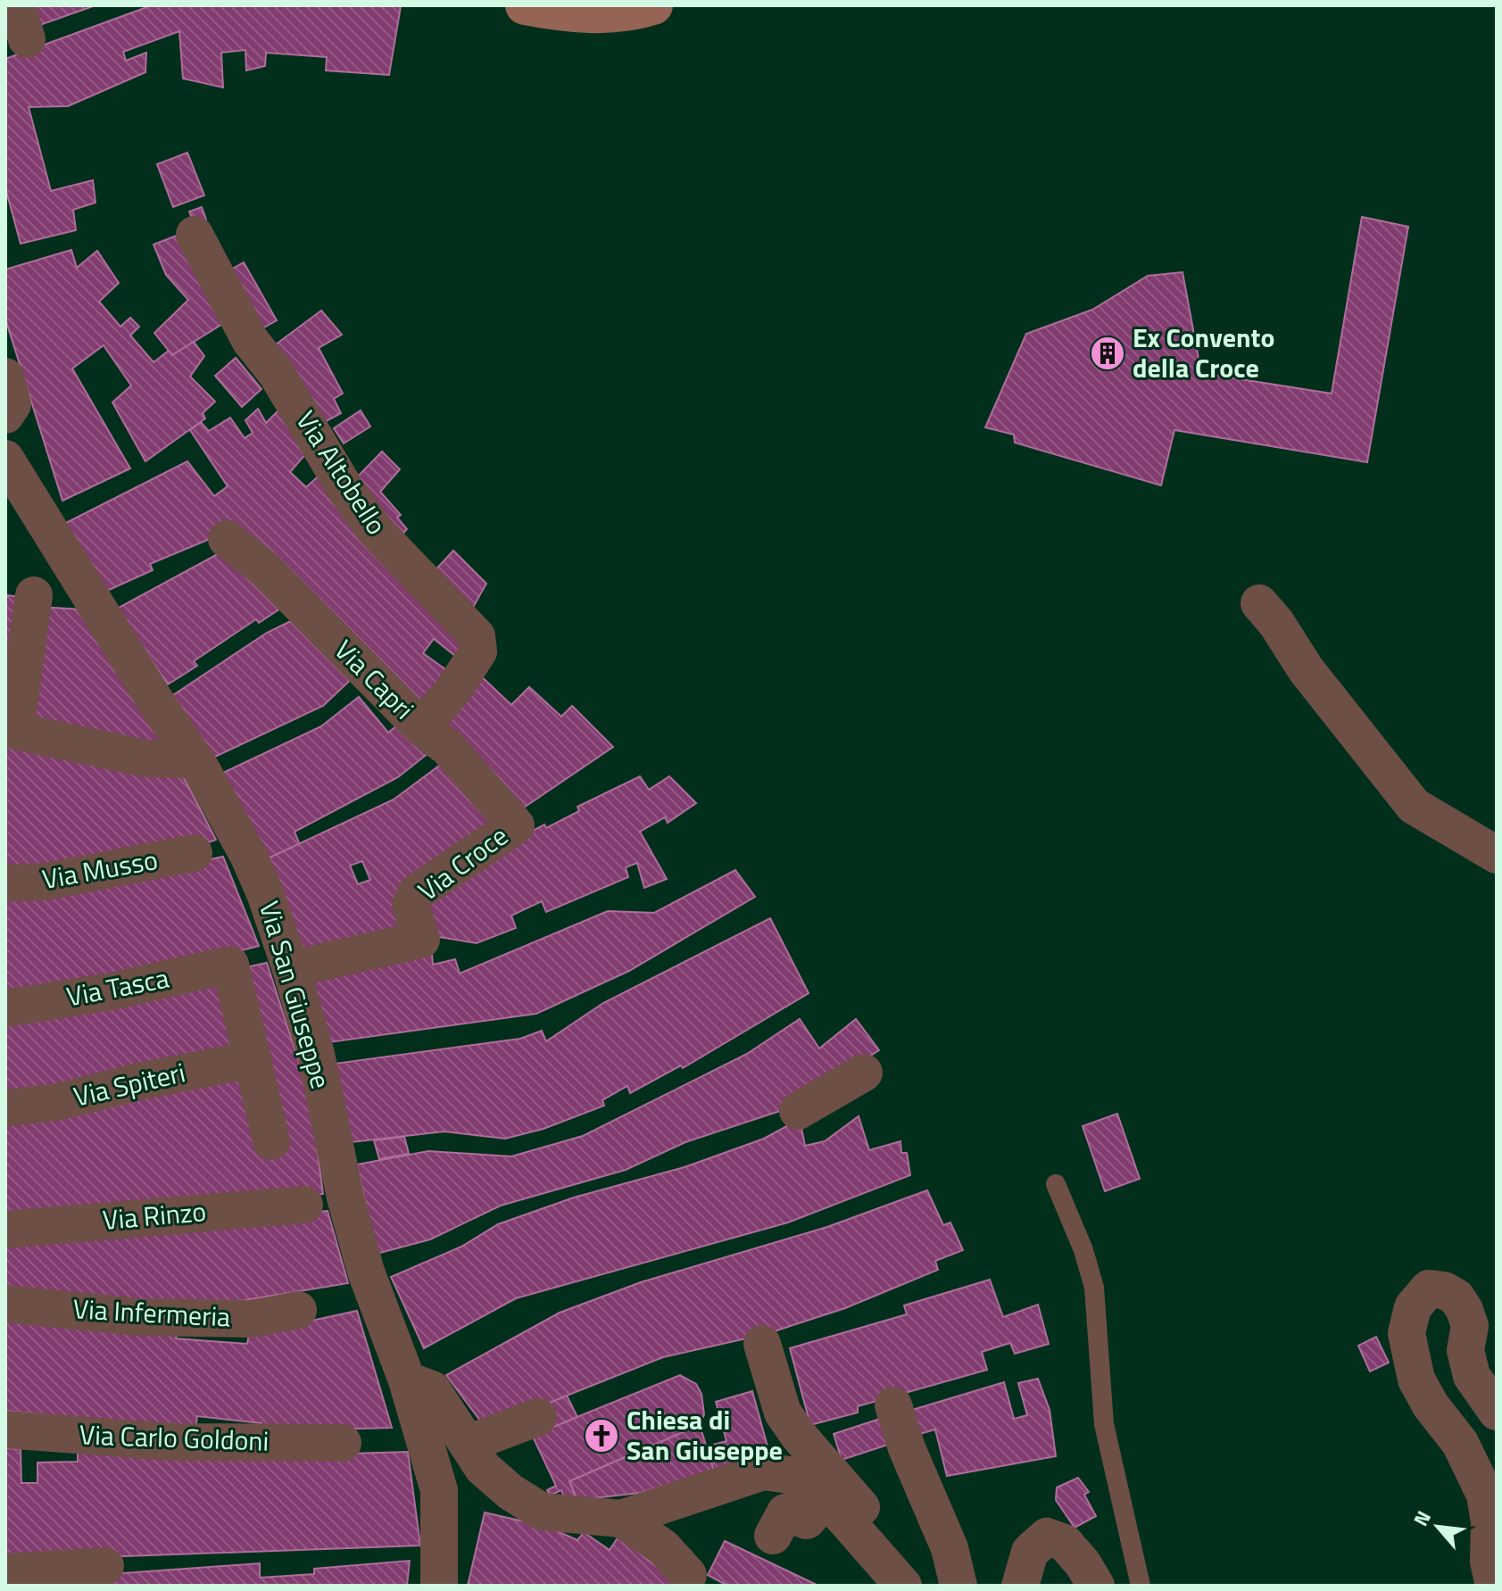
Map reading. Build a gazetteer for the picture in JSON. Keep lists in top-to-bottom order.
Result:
{
  "streets": {
    "street": [
      "Via Altobello",
      "Via Capri",
      "Via Croce",
      "Via Musso",
      "Via Tasca",
      "Via San Giuseppe",
      "Via Spiteri",
      "Via Rinzo",
      "Via Infermeria",
      "Via Carlo Goldoni"
    ]
  },
  "crossings": [
    ["Via Altobello", "Via Capri"],
    ["Via Capri", "Via Croce"],
    ["Via Croce", "Via San Giuseppe"],
    ["Via Tasca", "Via Spiteri"]
  ],
  "places": {
    "building": ["Ex Convento della Croce"],
    "church": ["Chiesa di San Giuseppe"]
  },
  "north": "top left"
}
